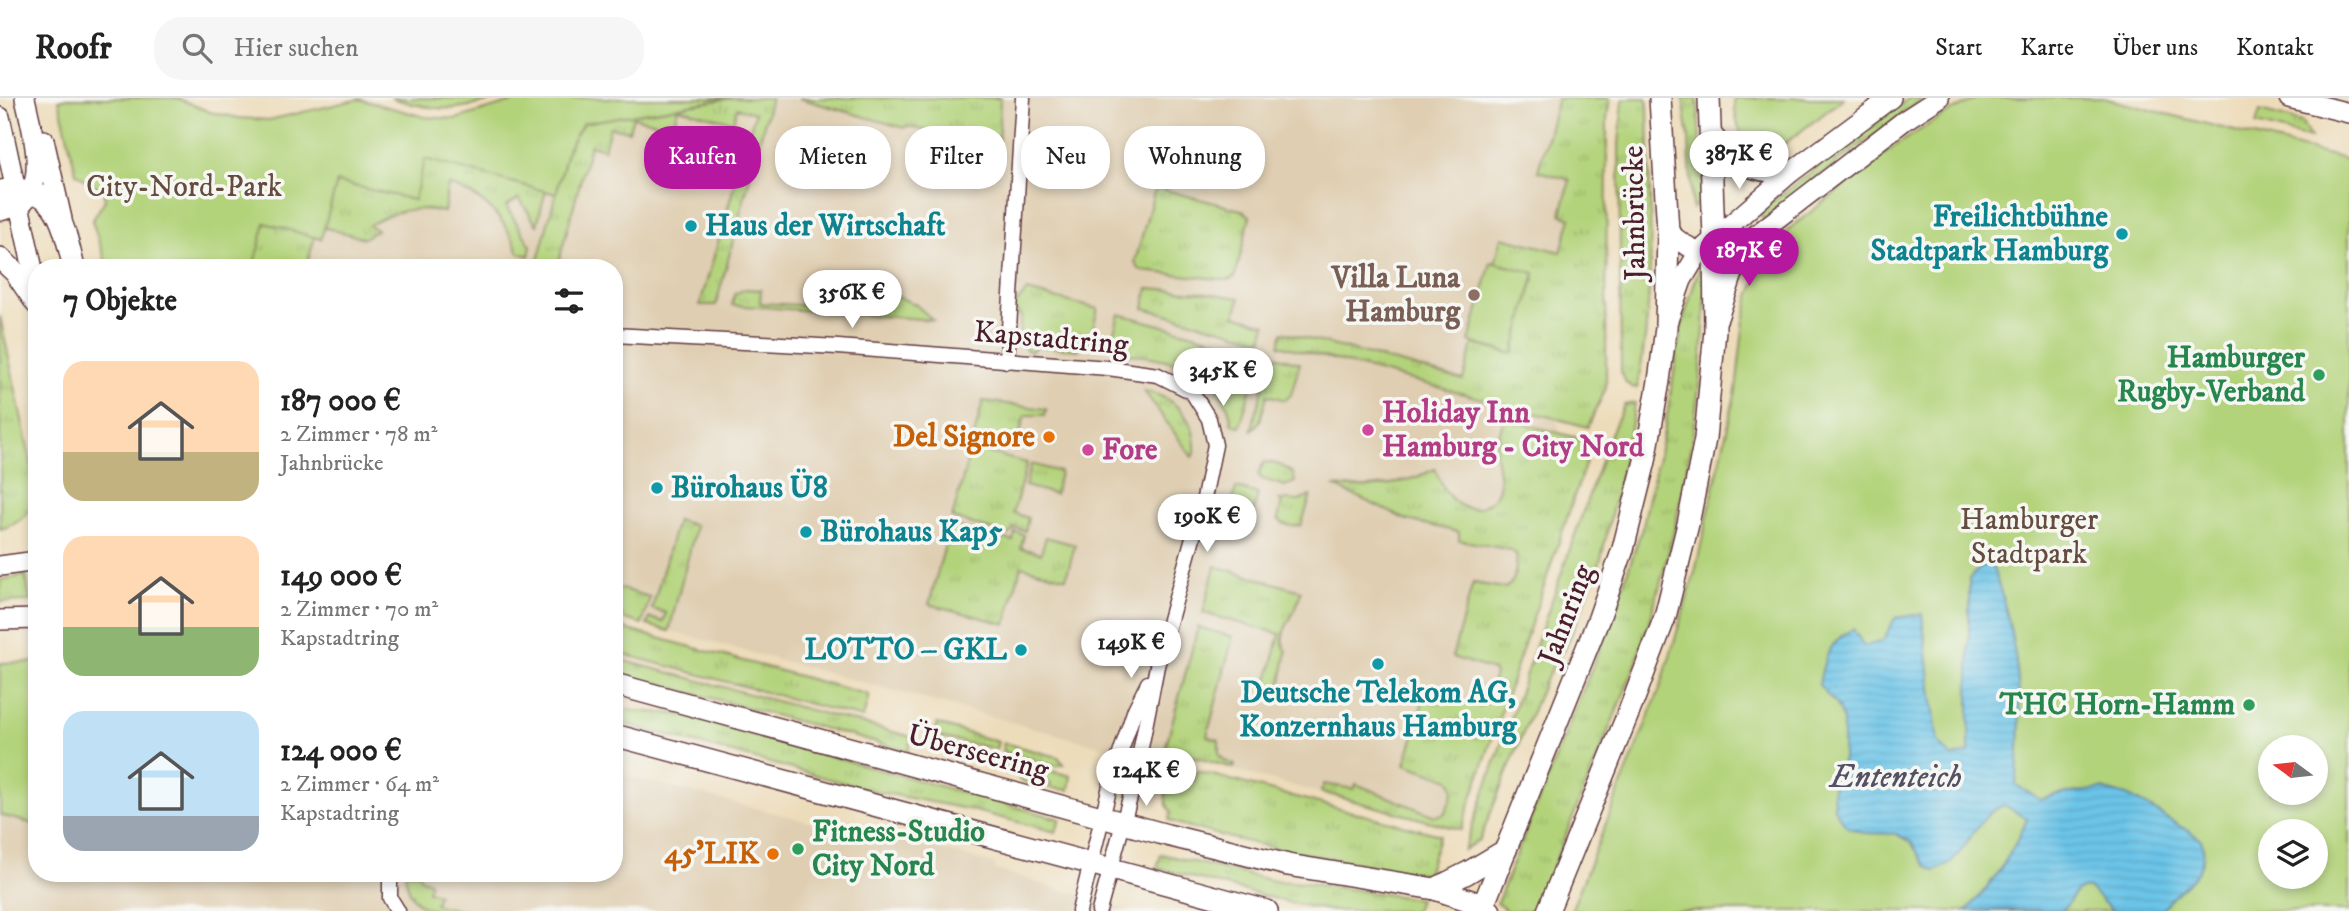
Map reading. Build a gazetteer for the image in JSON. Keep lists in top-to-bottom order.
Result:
{
  "streets": {
    "main road": ["Jahnbrücke", "Jahnring", "Überseering"],
    "street": ["Kapstadtring"]
  },
  "crossings": [
    ["Jahnbrücke", "Jahnring"],
    ["Kapstadtring", "Überseering"],
    ["Jahnring", "Überseering"]
  ],
  "water": ["Ententeich"],
  "parks": ["City-Nord-Park", "Hamburger Stadtpark"],
  "places": [
    "Haus der Wirtschaft",
    "Freilichtbühne Stadtpark Hamburg",
    "Villa Luna Hamburg",
    "Hamburger Rugby-Verband",
    "Holiday Inn Hamburg - City Nord",
    "Del Signore",
    "Fore",
    "Bürohaus Ü8",
    "Bürohaus Kap5",
    "LOTTO – GKL",
    "Deutsche Telekom AG, Konzernhaus Hamburg",
    "THC Horn-Hamm",
    "Fitness-Studio City Nord",
    "45’LIK"
  ],
  "north": "left",
  "page": {
    "header": "Roofr",
    "search": "Hier suchen",
    "nav": [
      "Start",
      "Karte",
      "Über uns",
      "Kontakt"
    ],
    "chip": [
      "Kaufen",
      "Mieten",
      "Filter",
      "Neu",
      "Wohnung"
    ],
    "price": [
      "387K €",
      "187K €",
      "356K €",
      "345K €",
      "190K €",
      "149K €",
      "124K €"
    ],
    "heading": "7 Objekte",
    "list": [
      {
        "name": "187 000 €",
        "note": "2 Zimmer · 78 m² · Jahnbrücke"
      },
      {
        "name": "149 000 €",
        "note": "2 Zimmer · 70 m² · Kapstadtring"
      },
      {
        "name": "124 000 €",
        "note": "2 Zimmer · 64 m² · Kapstadtring"
      }
    ]
  }
}
